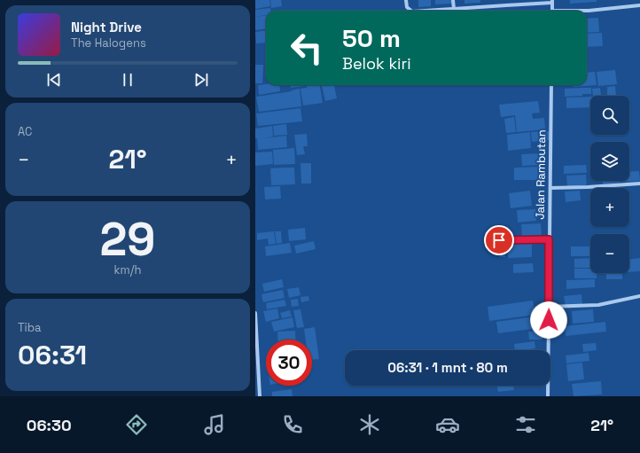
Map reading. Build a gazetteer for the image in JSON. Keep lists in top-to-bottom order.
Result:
{
  "streets": {
    "street": ["Jalan Rambutan"]
  },
  "page": {
    "turn": ["50 m", "Belok kiri"],
    "song": ["Night Drive", "The Halogens"],
    "map_buttons": ["+", "−"],
    "tile": [
      "AC",
      ["29", "km/h"],
      ["Tiba", "06:31"]
    ],
    "heat": ["−", "21°", "+"],
    "limit": "30",
    "trip": "06:31 · 1 mnt · 80 m",
    "tabs": ["06:30", "21°"]
  }
}
